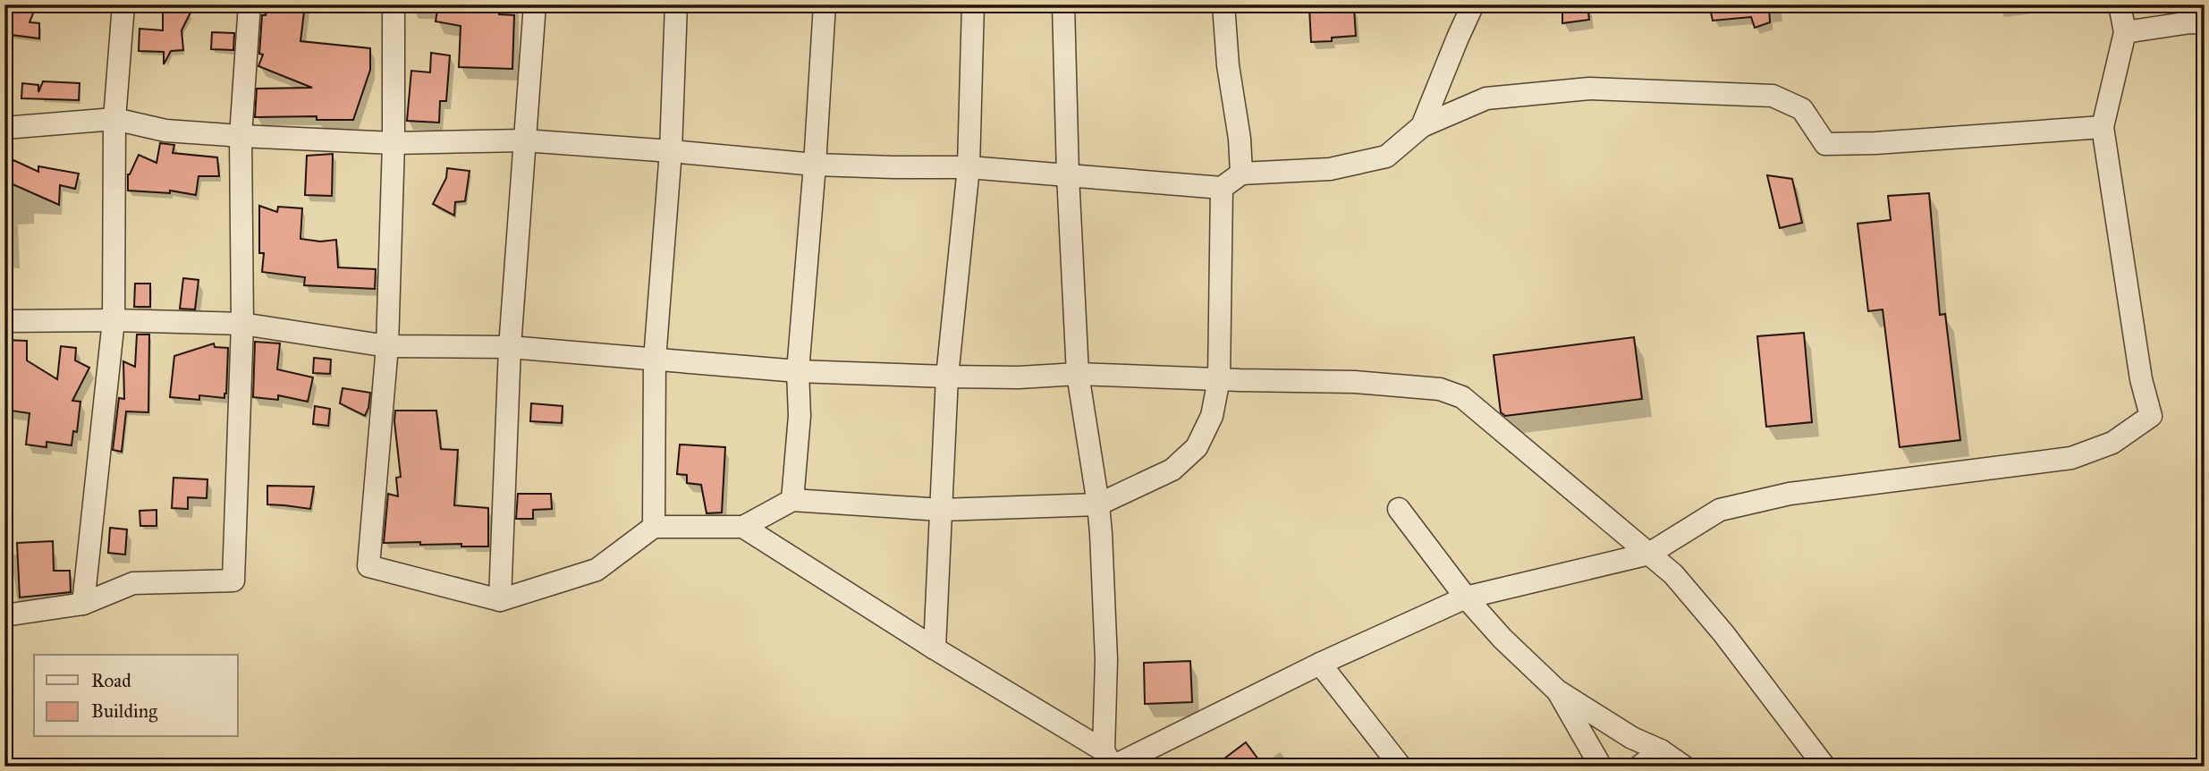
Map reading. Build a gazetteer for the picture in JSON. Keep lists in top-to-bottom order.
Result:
{
  "legend": ["Road", "Building"]
}
